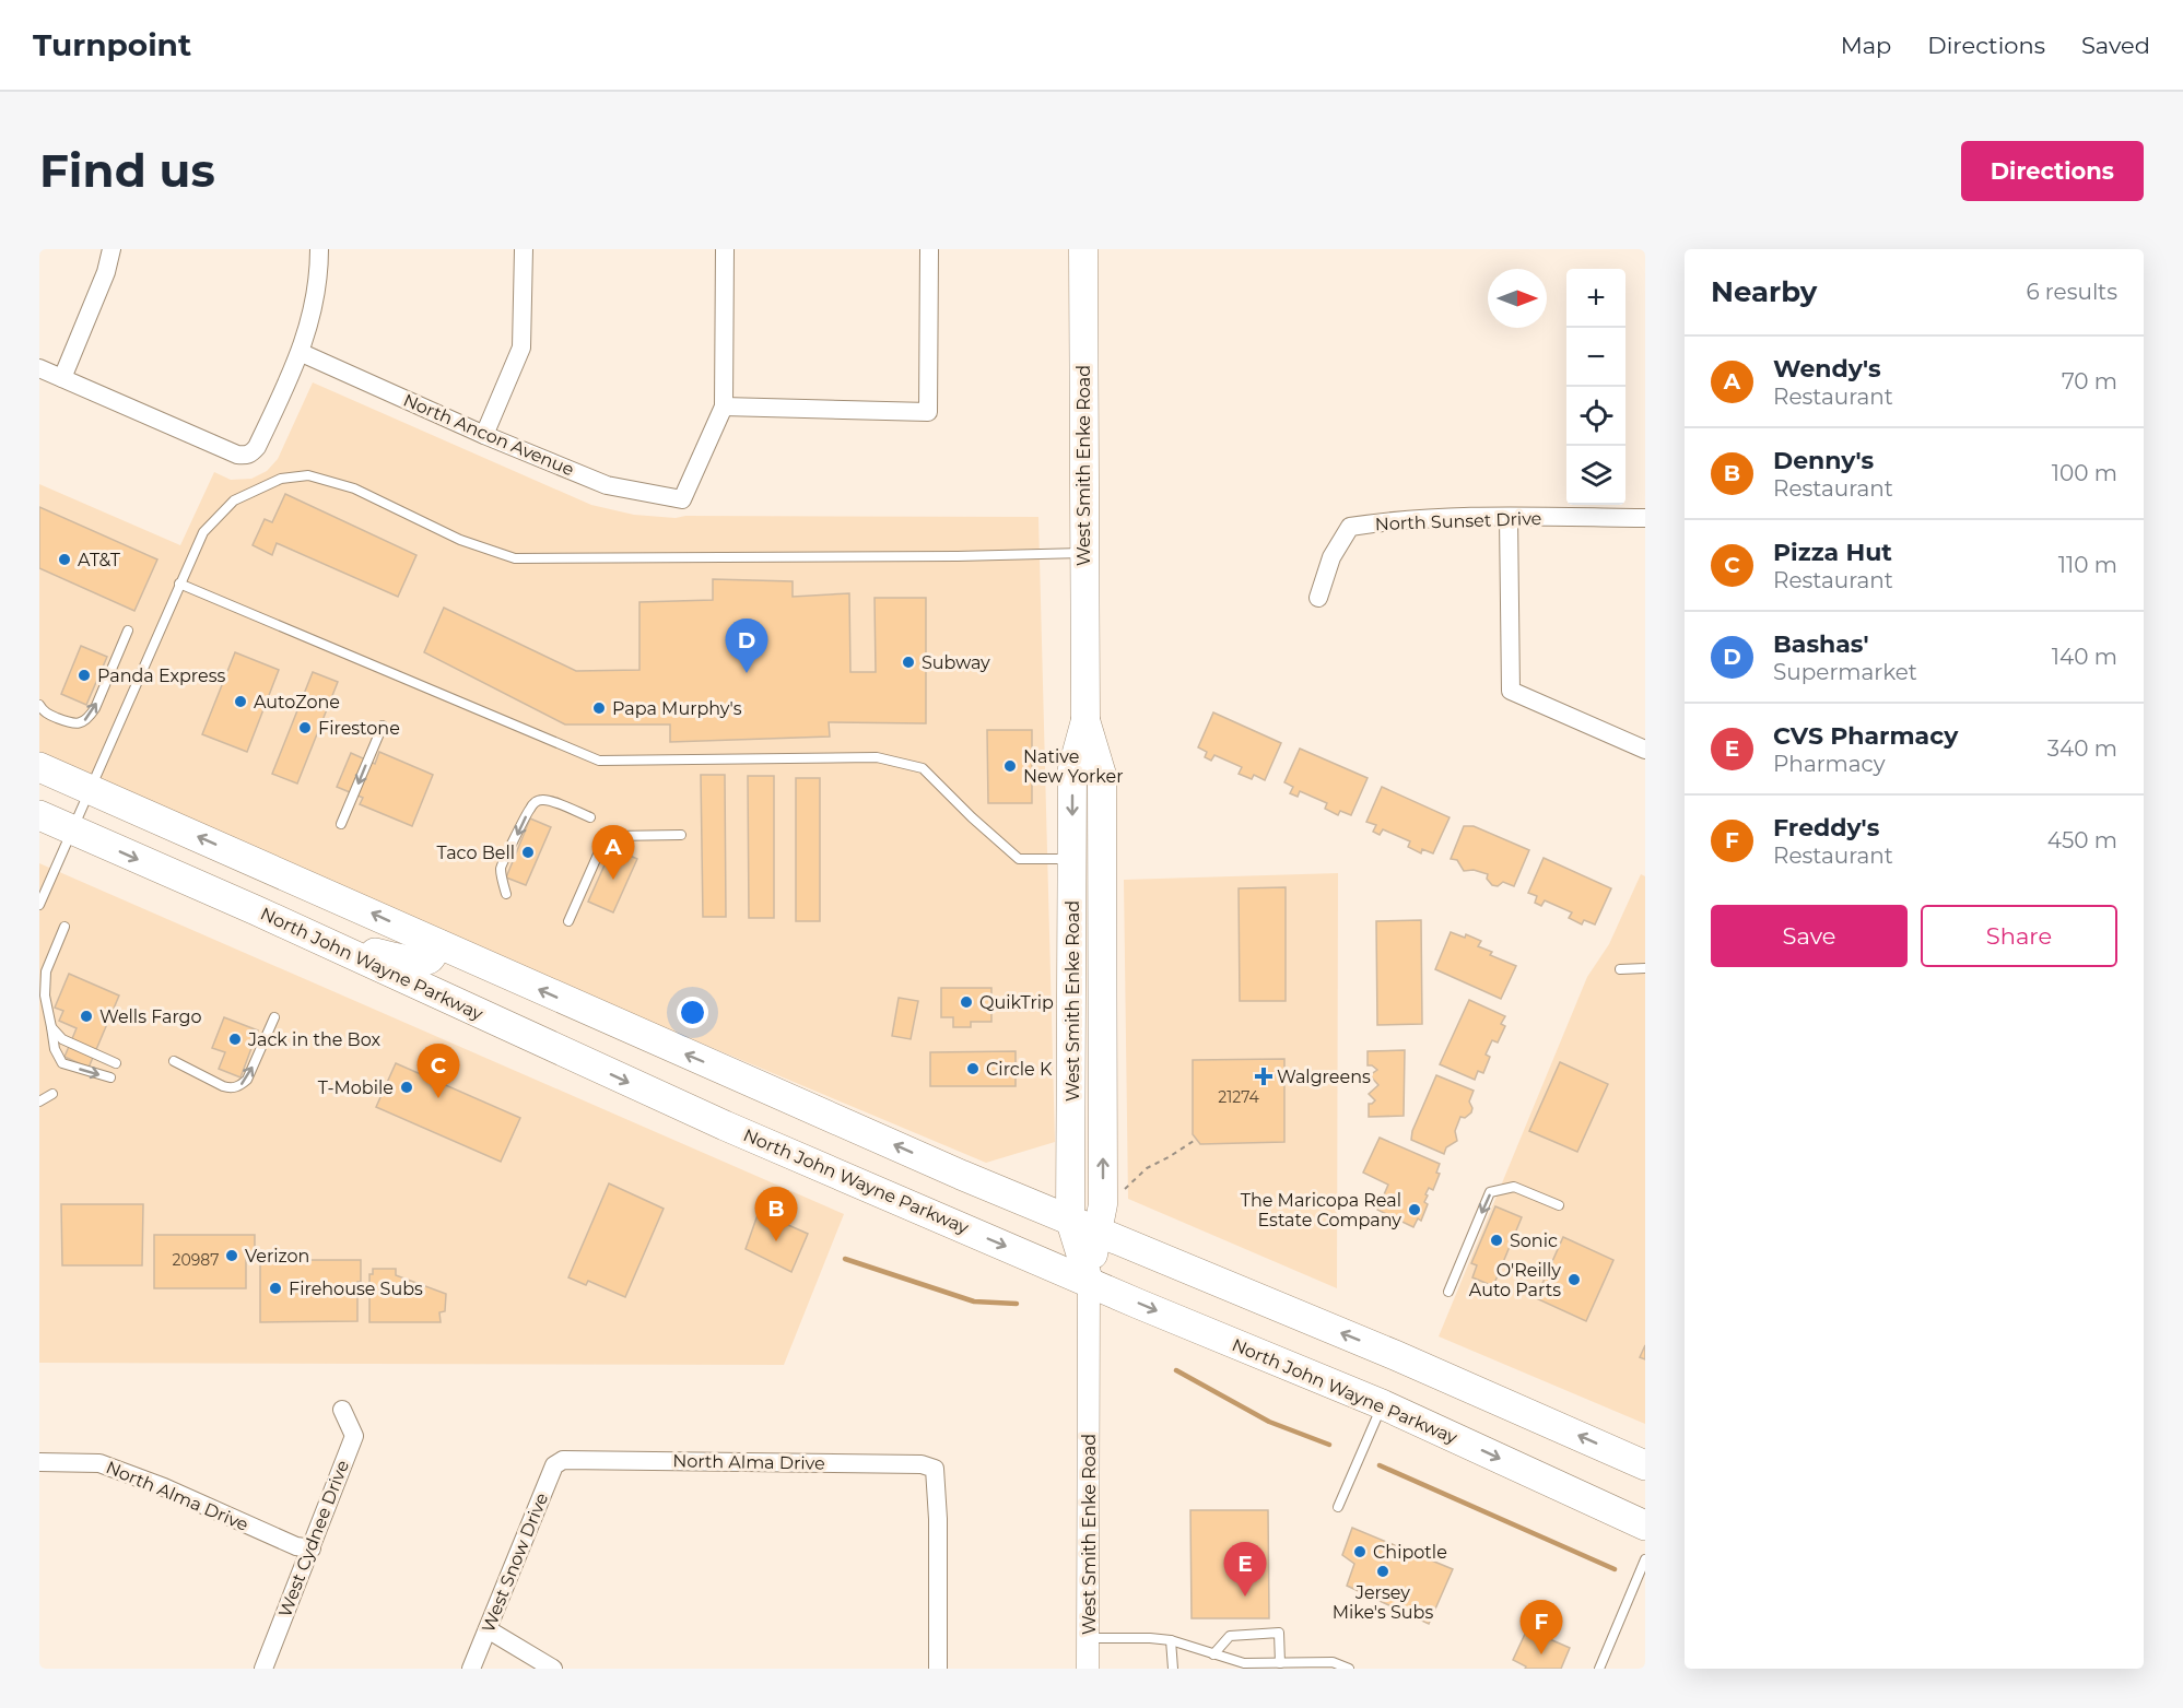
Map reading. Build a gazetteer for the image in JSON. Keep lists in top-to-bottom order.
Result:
{
  "streets": {
    "highway": ["North John Wayne Parkway"],
    "main road": ["West Smith Enke Road"],
    "street": [
      "North Ancon Avenue",
      "North Sunset Drive",
      "North Alma Drive",
      "West Cydnee Drive",
      "West Snow Drive"
    ]
  },
  "crossings": [
    ["West Smith Enke Road", "North John Wayne Parkway"],
    ["North Alma Drive", "West Cydnee Drive"],
    ["North Alma Drive", "West Snow Drive"]
  ],
  "places": {
    "other": [
      "AT&T",
      "Subway",
      "Panda Express",
      "AutoZone",
      "Papa Murphy's",
      "Firestone",
      "Native New Yorker",
      "Taco Bell",
      "QuikTrip",
      "Wells Fargo",
      "Jack in the Box",
      "Circle K",
      "T-Mobile",
      "The Maricopa Real Estate Company",
      "Sonic",
      "Verizon",
      "O'Reilly Auto Parts",
      "Firehouse Subs",
      "Chipotle",
      "Jersey Mike's Subs"
    ],
    "health": ["Walgreens"]
  },
  "house_numbers": ["21274", "20987"],
  "north": "right",
  "page": {
    "header": "Turnpoint",
    "nav": ["Map", "Directions", "Saved"],
    "buttons": [
      "Directions",
      ["Save", "Share"]
    ],
    "title": "Find us",
    "heading": ["Nearby", "6 results"],
    "map_buttons": ["+", "−"],
    "list": [
      {
        "mark": "A",
        "name": "Wendy's",
        "note": "Restaurant",
        "value": "70 m"
      },
      {
        "mark": "B",
        "name": "Denny's",
        "note": "Restaurant",
        "value": "100 m"
      },
      {
        "mark": "C",
        "name": "Pizza Hut",
        "note": "Restaurant",
        "value": "110 m"
      },
      {
        "mark": "D",
        "name": "Bashas'",
        "note": "Supermarket",
        "value": "140 m"
      },
      {
        "mark": "E",
        "name": "CVS Pharmacy",
        "note": "Pharmacy",
        "value": "340 m"
      },
      {
        "mark": "F",
        "name": "Freddy's",
        "note": "Restaurant",
        "value": "450 m"
      }
    ],
    "pins": [
      "D",
      "A",
      "C",
      "B",
      "E",
      "F"
    ]
  }
}
